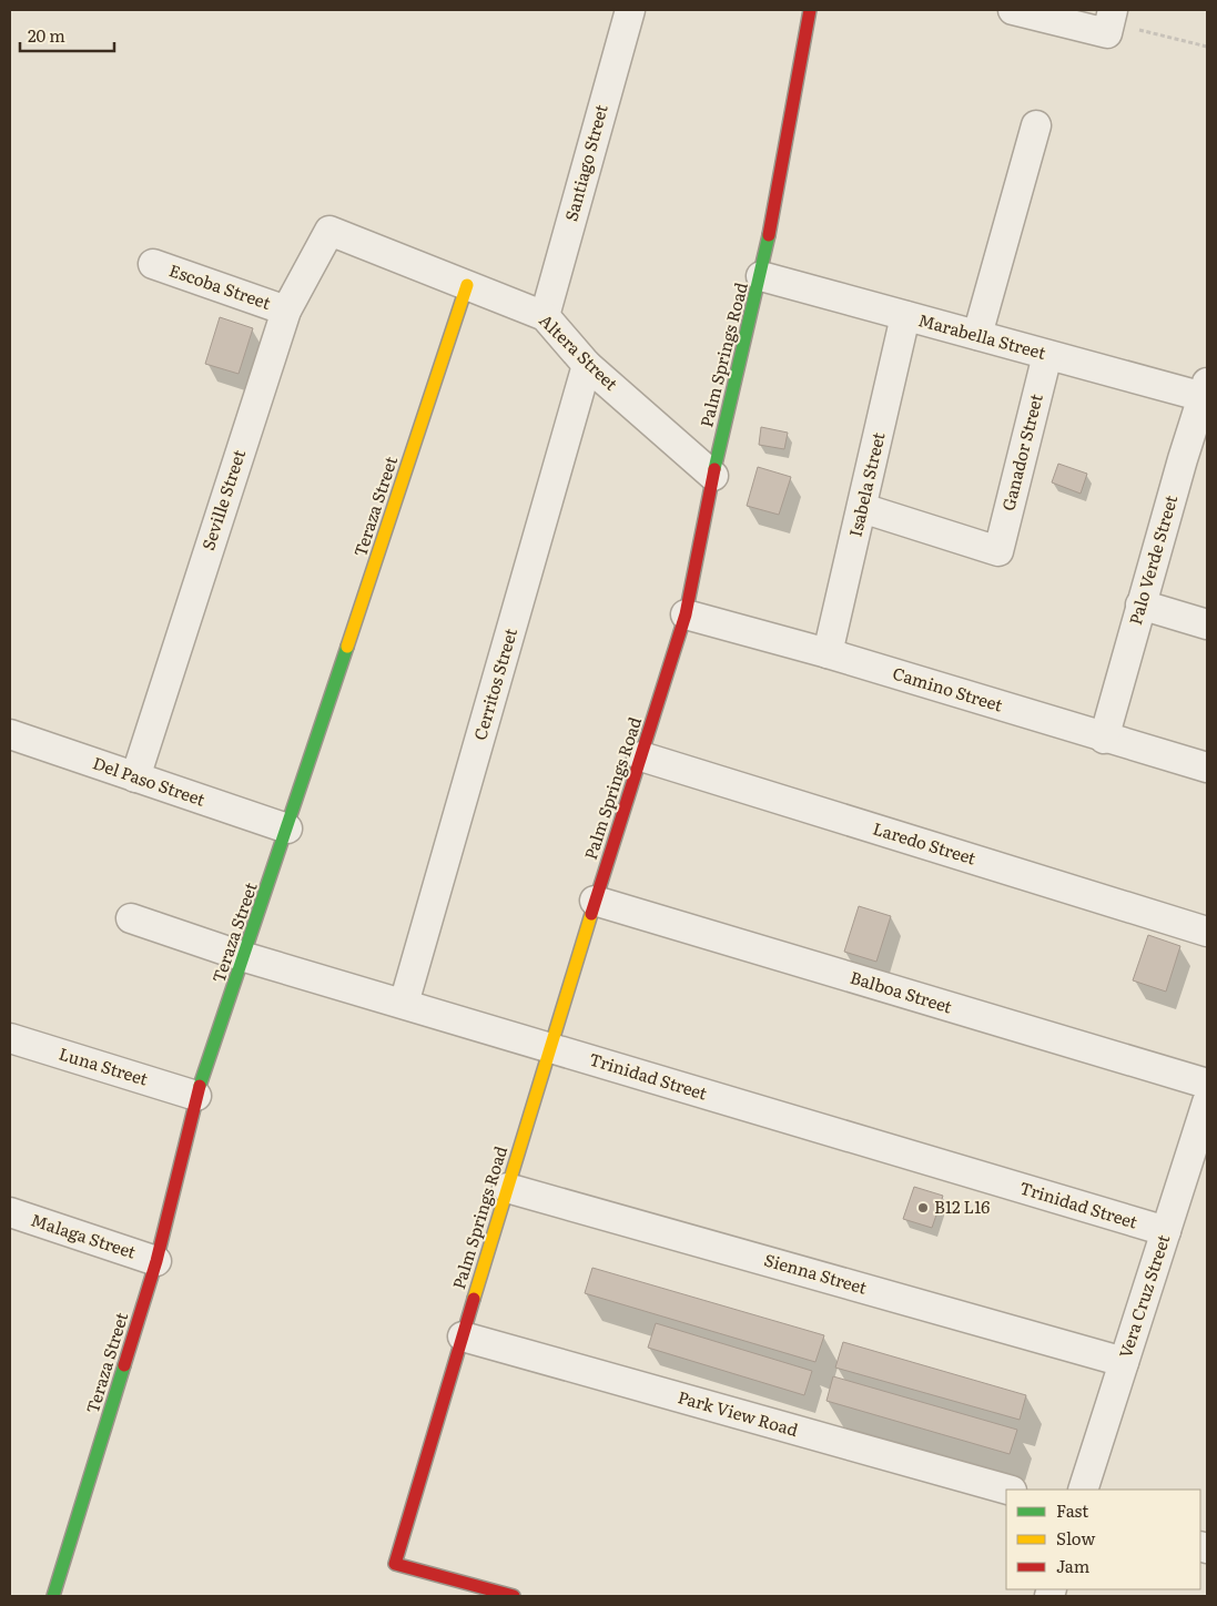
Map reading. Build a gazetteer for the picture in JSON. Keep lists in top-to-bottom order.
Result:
{
  "streets": {
    "street": [
      "Santiago Street",
      "Escoba Street",
      "Marabella Street",
      "Altera Street",
      "Palm Springs Road",
      "Ganador Street",
      "Isabela Street",
      "Seville Street",
      "Teraza Street",
      "Palo Verde Street",
      "Cerritos Street",
      "Camino Street",
      "Del Paso Street",
      "Laredo Street",
      "Balboa Street",
      "Luna Street",
      "Trinidad Street",
      "Malaga Street",
      "Sienna Street",
      "Vera Cruz Street",
      "Park View Road"
    ]
  },
  "crossings": [
    ["Santiago Street", "Altera Street"],
    ["Escoba Street", "Seville Street"],
    ["Marabella Street", "Palm Springs Road"],
    ["Marabella Street", "Ganador Street"],
    ["Marabella Street", "Isabela Street"],
    ["Marabella Street", "Palo Verde Street"],
    ["Altera Street", "Palm Springs Road"],
    ["Altera Street", "Seville Street"],
    ["Altera Street", "Teraza Street"],
    ["Altera Street", "Cerritos Street"],
    ["Palm Springs Road", "Camino Street"],
    ["Palm Springs Road", "Laredo Street"],
    ["Palm Springs Road", "Balboa Street"],
    ["Palm Springs Road", "Trinidad Street"],
    ["Palm Springs Road", "Sienna Street"],
    ["Palm Springs Road", "Park View Road"],
    ["Ganador Street", "Isabela Street"],
    ["Isabela Street", "Camino Street"],
    ["Seville Street", "Del Paso Street"],
    ["Teraza Street", "Del Paso Street"],
    ["Teraza Street", "Luna Street"],
    ["Teraza Street", "Trinidad Street"],
    ["Teraza Street", "Malaga Street"],
    ["Palo Verde Street", "Camino Street"],
    ["Cerritos Street", "Trinidad Street"],
    ["Trinidad Street", "Vera Cruz Street"],
    ["Sienna Street", "Vera Cruz Street"]
  ],
  "places": ["B12 L16"],
  "legend": ["Fast", "Slow", "Jam"],
  "scale_bar": "20 m"
}
